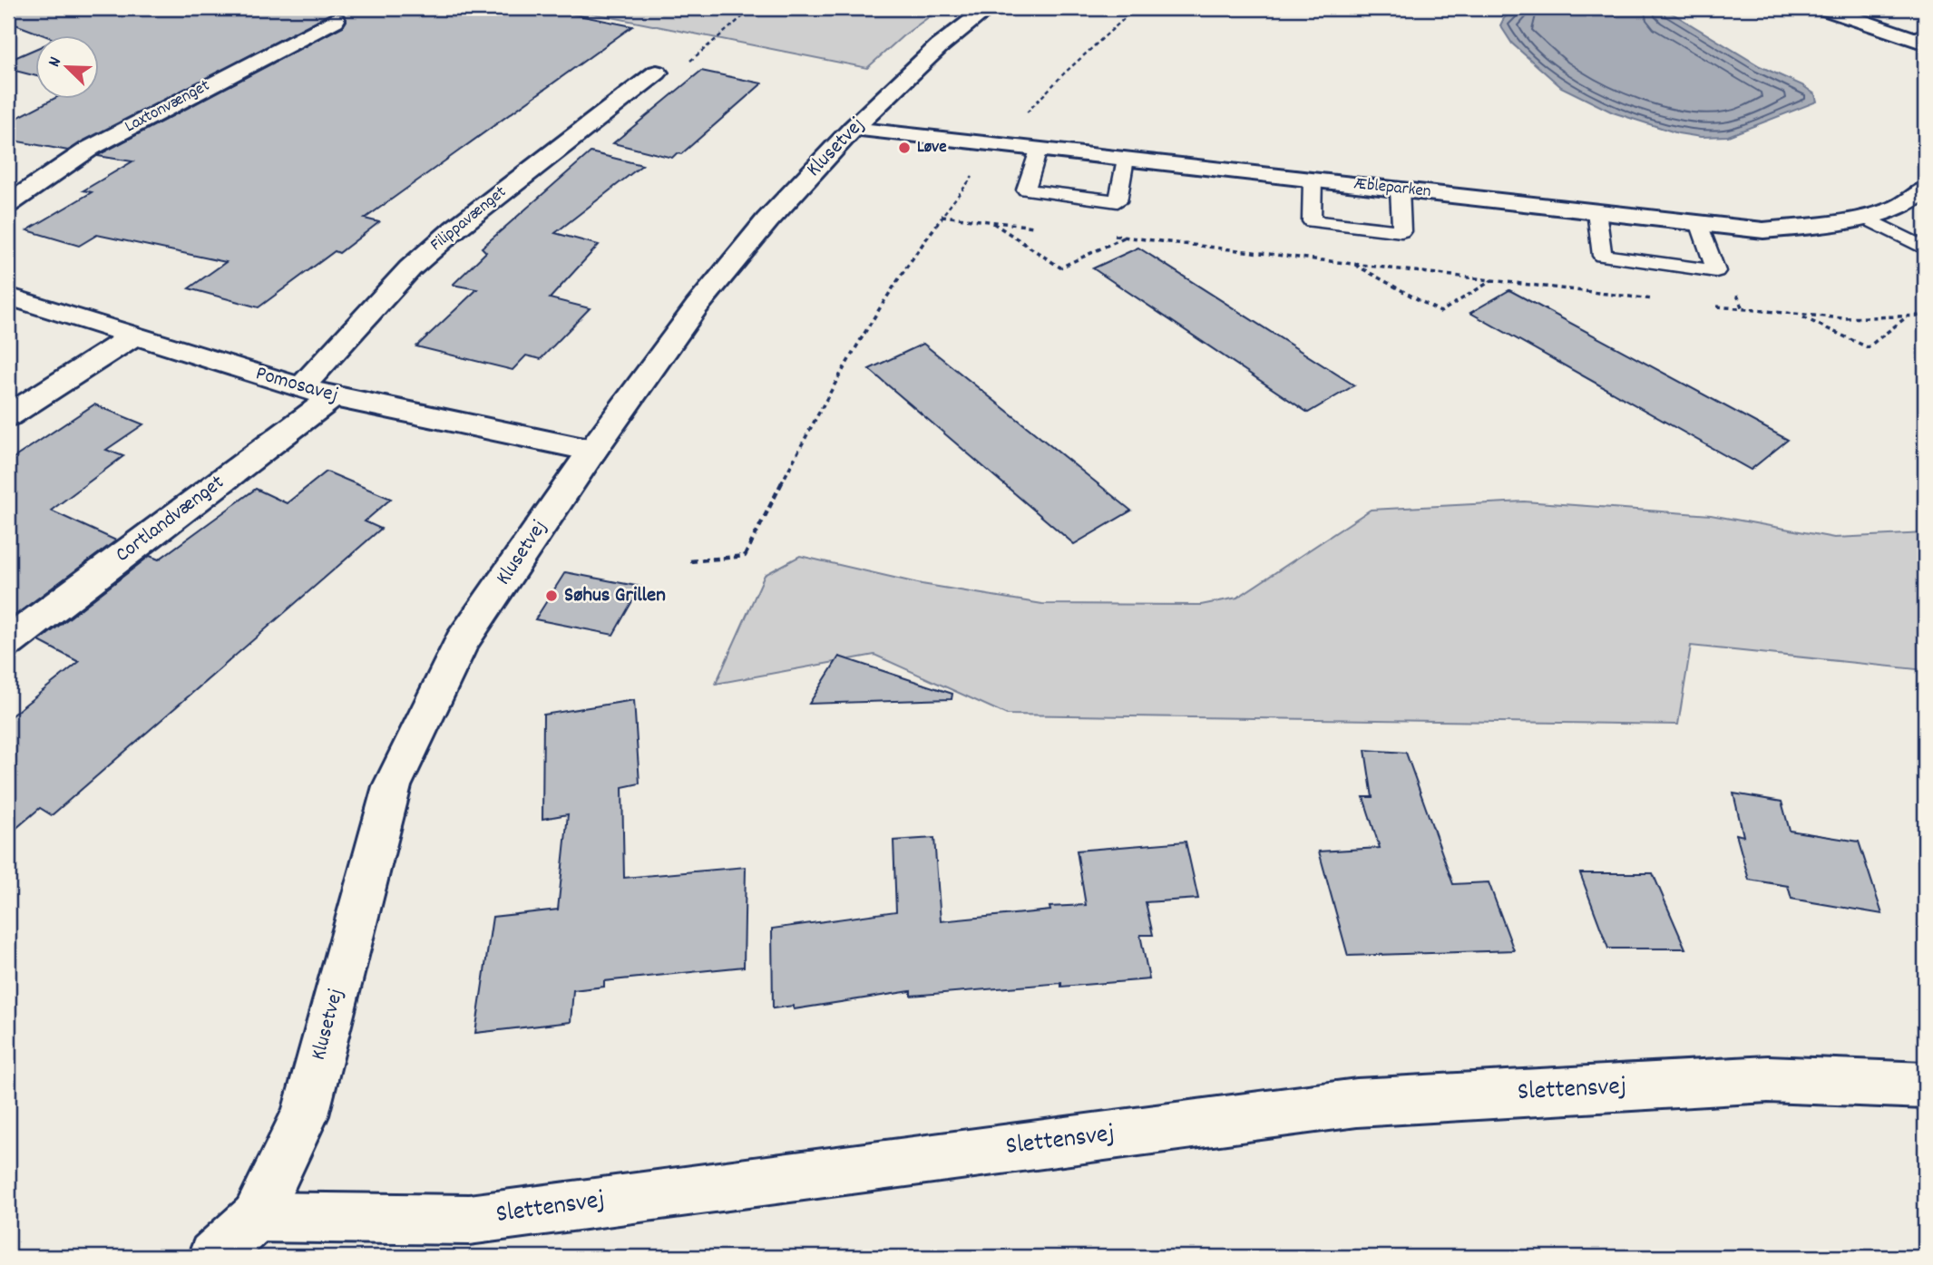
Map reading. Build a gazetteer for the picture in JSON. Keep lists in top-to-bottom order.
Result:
{
  "streets": {
    "street": [
      "Laxtonvænget",
      "Klusetvej",
      "Æbleparken",
      "Filippavænget",
      "Pomosavej",
      "Cortlandvænget",
      "Slettensvej"
    ]
  },
  "crossings": [
    ["Klusetvej", "Æbleparken"],
    ["Klusetvej", "Pomosavej"],
    ["Klusetvej", "Slettensvej"],
    ["Filippavænget", "Pomosavej"],
    ["Pomosavej", "Cortlandvænget"]
  ],
  "places": ["Løve", "Søhus Grillen"],
  "north": "top left"
}
